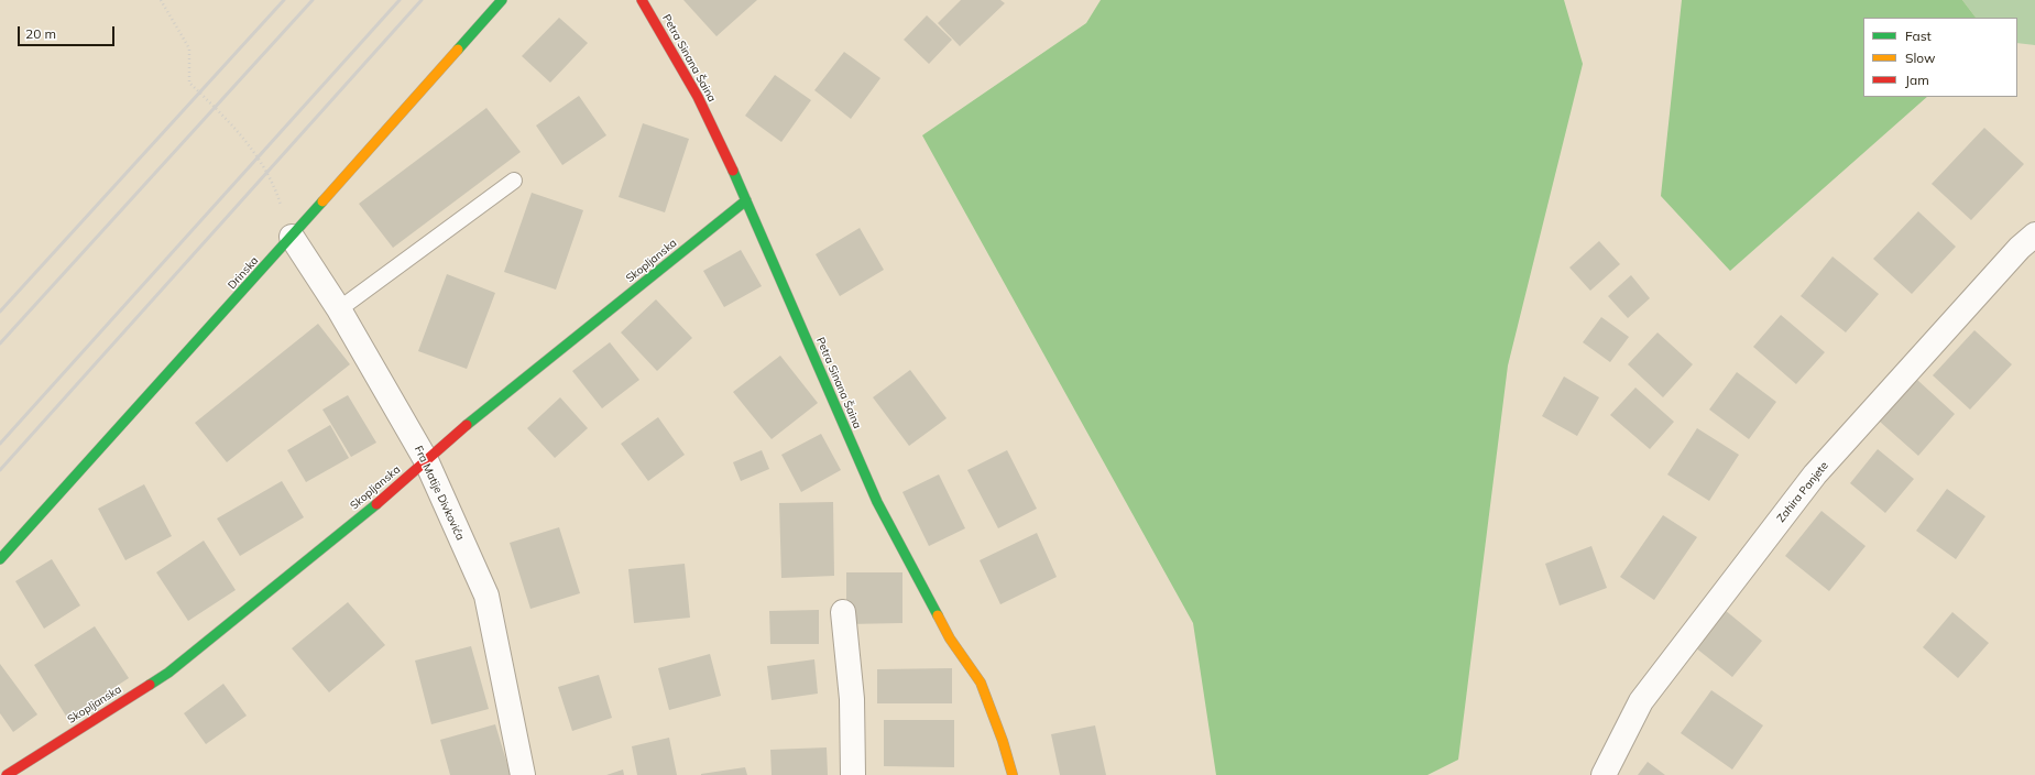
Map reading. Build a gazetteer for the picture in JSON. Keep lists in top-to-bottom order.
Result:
{
  "streets": {
    "street": [
      "Petra Sinana Šaina",
      "Skopljanska",
      "Drinska",
      "Zahira Panjete",
      "Fra Matije Divkovića"
    ]
  },
  "crossings": [
    ["Petra Sinana Šaina", "Skopljanska"],
    ["Skopljanska", "Fra Matije Divkovića"],
    ["Drinska", "Fra Matije Divkovića"]
  ],
  "legend": ["Fast", "Slow", "Jam"],
  "scale_bar": "20 m"
}
